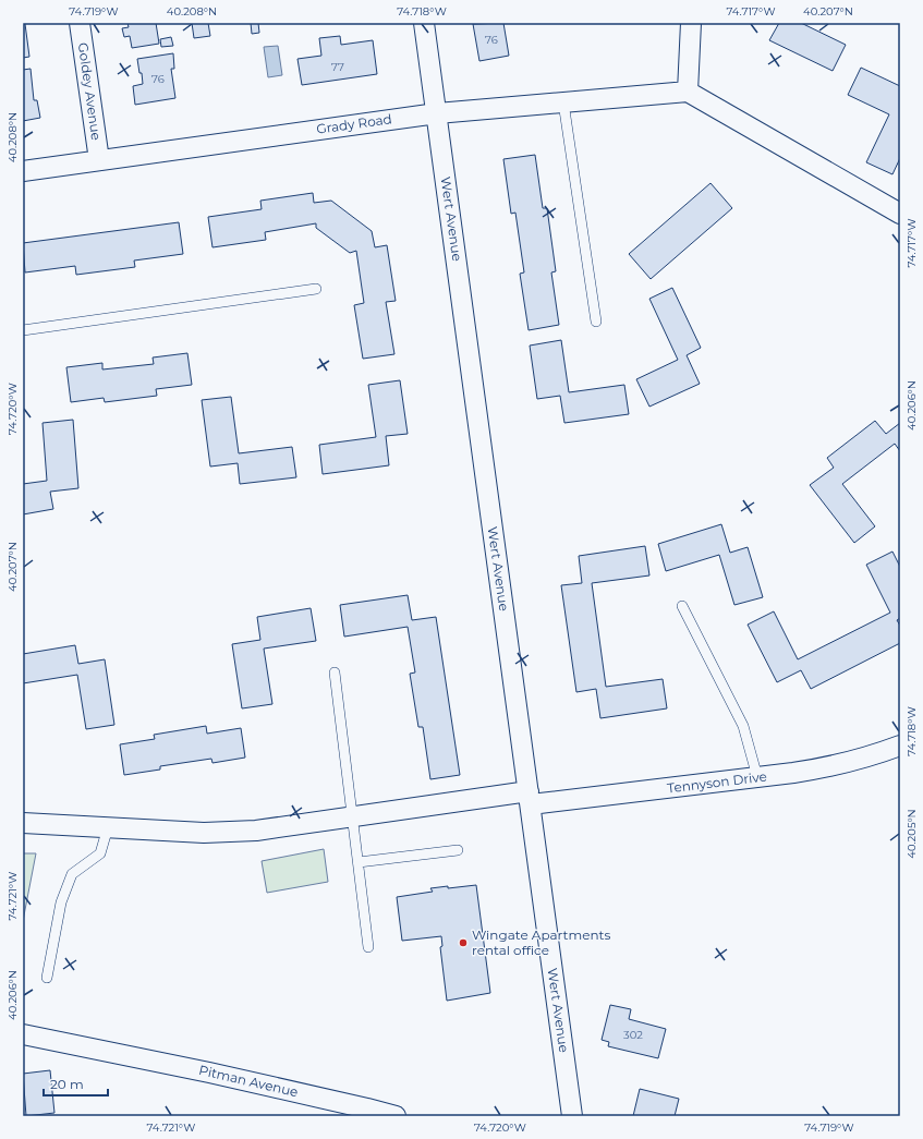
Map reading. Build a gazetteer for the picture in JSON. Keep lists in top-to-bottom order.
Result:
{
  "streets": {
    "street": [
      "Goldey Avenue",
      "Grady Road",
      "Wert Avenue",
      "Tennyson Drive",
      "Pitman Avenue"
    ]
  },
  "crossings": [
    ["Goldey Avenue", "Grady Road"],
    ["Grady Road", "Wert Avenue"],
    ["Wert Avenue", "Tennyson Drive"]
  ],
  "places": ["Wingate Apartments rental office"],
  "house_numbers": [
    "76",
    "77",
    "76",
    "302"
  ],
  "scale_bar": "20 m",
  "coordinates": [
    "74.719°W",
    "40.208°N",
    "74.718°W",
    "74.717°W",
    "40.207°N",
    "40.206°N",
    "74.720°W",
    "40.205°N",
    "74.721°W"
  ]
}
